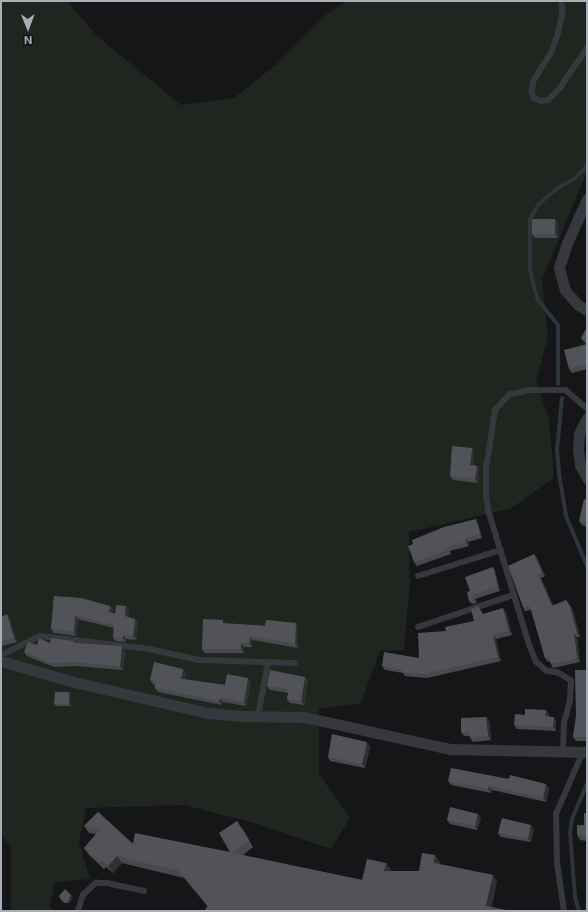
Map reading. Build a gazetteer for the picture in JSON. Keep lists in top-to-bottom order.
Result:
{
  "north": "bottom"
}
